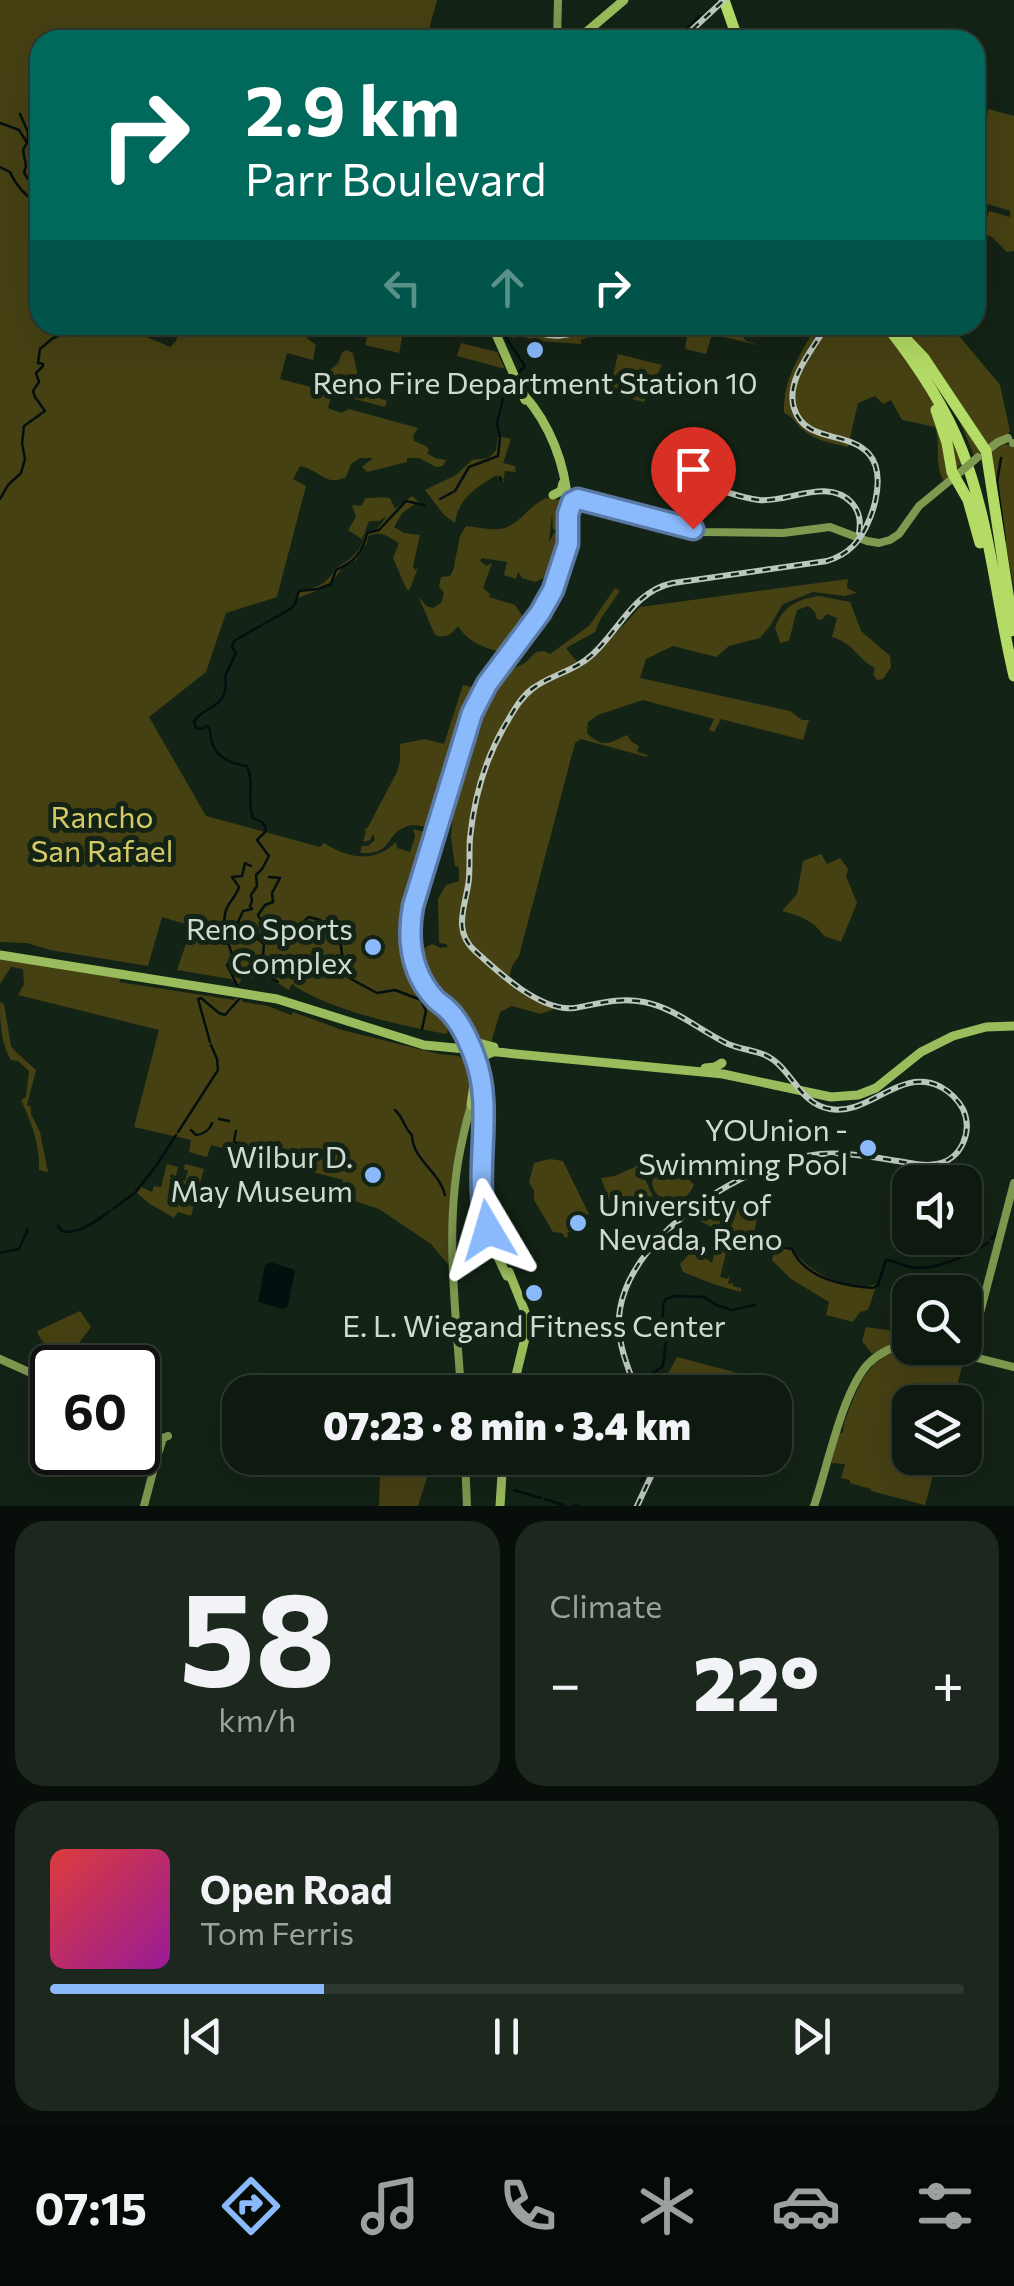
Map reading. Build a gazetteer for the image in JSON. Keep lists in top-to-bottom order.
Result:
{
  "parks": ["Rancho San Rafael"],
  "places": [
    "Reno Fire Department Station 10",
    "Reno Sports Complex",
    "YOUnion - Swimming Pool",
    "Wilbur D. May Museum",
    "University of Nevada, Reno",
    "E. L. Wiegand Fitness Center"
  ],
  "page": {
    "turn": ["2.9 km", "Parr Boulevard"],
    "limit": "60",
    "trip": "07:23 · 8 min · 3.4 km",
    "tile": [
      ["58", "km/h"],
      "Climate"
    ],
    "heat": ["−", "22°", "+"],
    "song": ["Open Road", "Tom Ferris"],
    "tabs": "07:15"
  }
}
